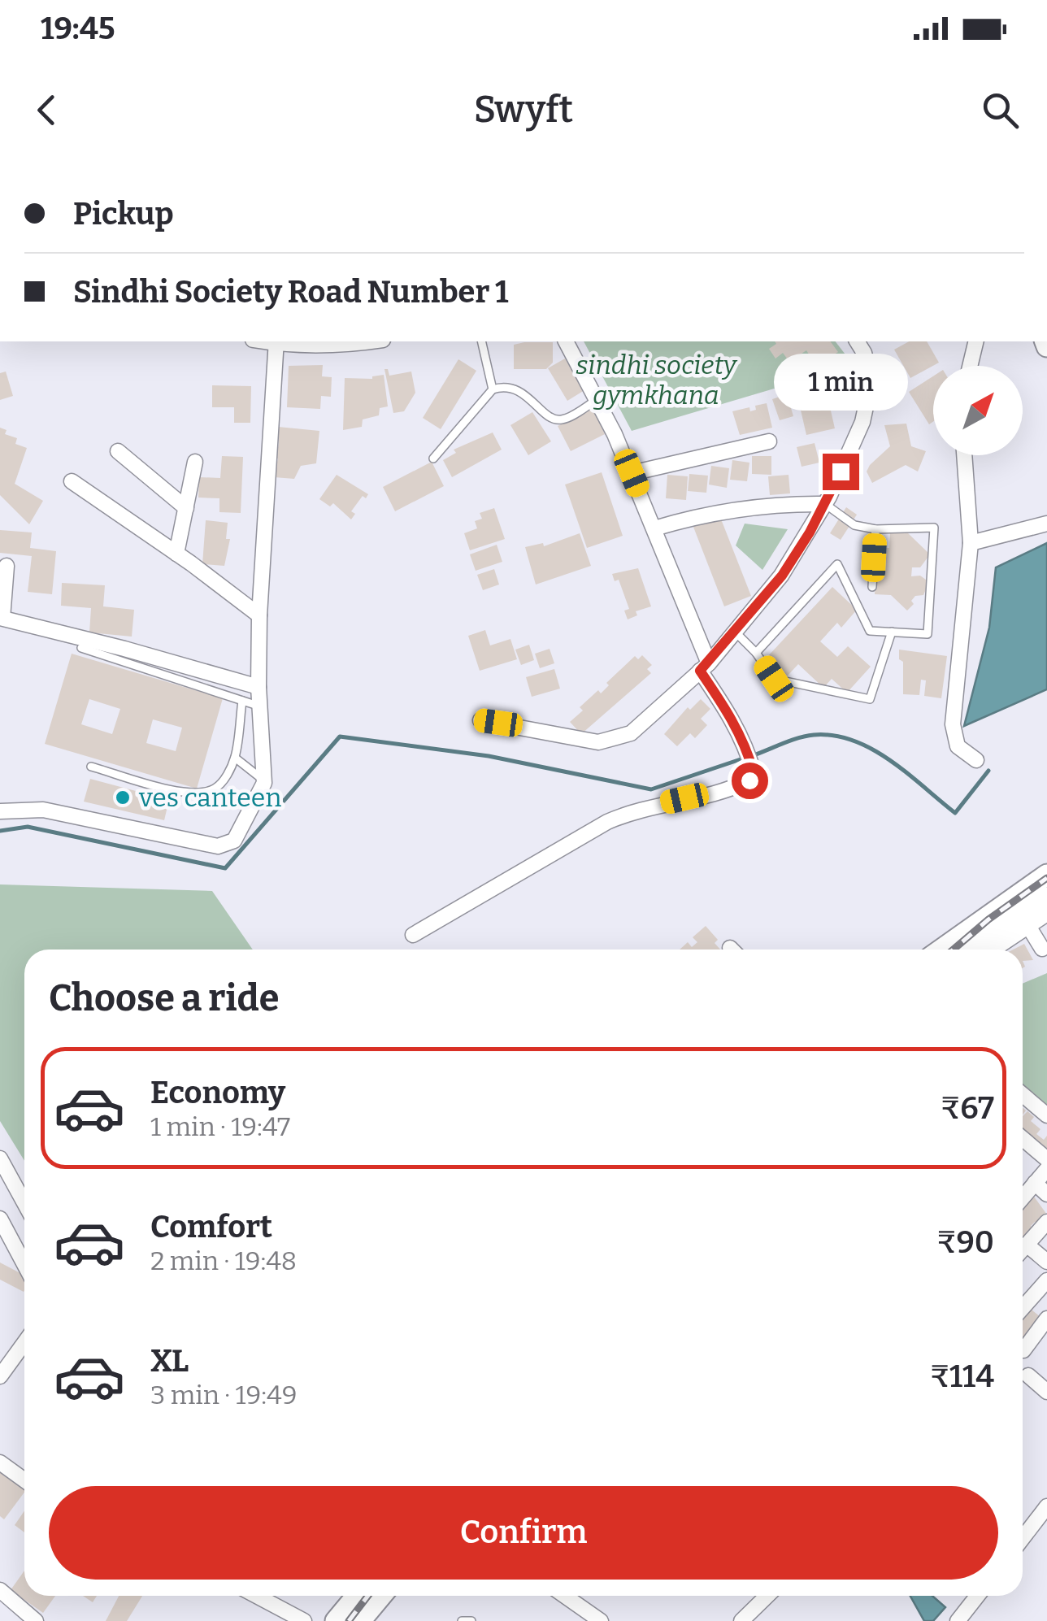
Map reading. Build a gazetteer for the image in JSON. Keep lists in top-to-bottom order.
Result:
{
  "parks": ["sindhi society gymkhana"],
  "places": ["ves canteen"],
  "north": "top right",
  "page": {
    "status": "19:45",
    "header": "Swyft",
    "banner": ["Pickup", "Sindhi Society Road Number 1"],
    "bubble": "1 min",
    "heading": "Choose a ride",
    "list": [
      {
        "name": "Economy",
        "note": "1 min · 19:47",
        "value": "₹67"
      },
      {
        "name": "Comfort",
        "note": "2 min · 19:48",
        "value": "₹90"
      },
      {
        "name": "XL",
        "note": "3 min · 19:49",
        "value": "₹114"
      }
    ],
    "buttons": "Confirm"
  }
}
